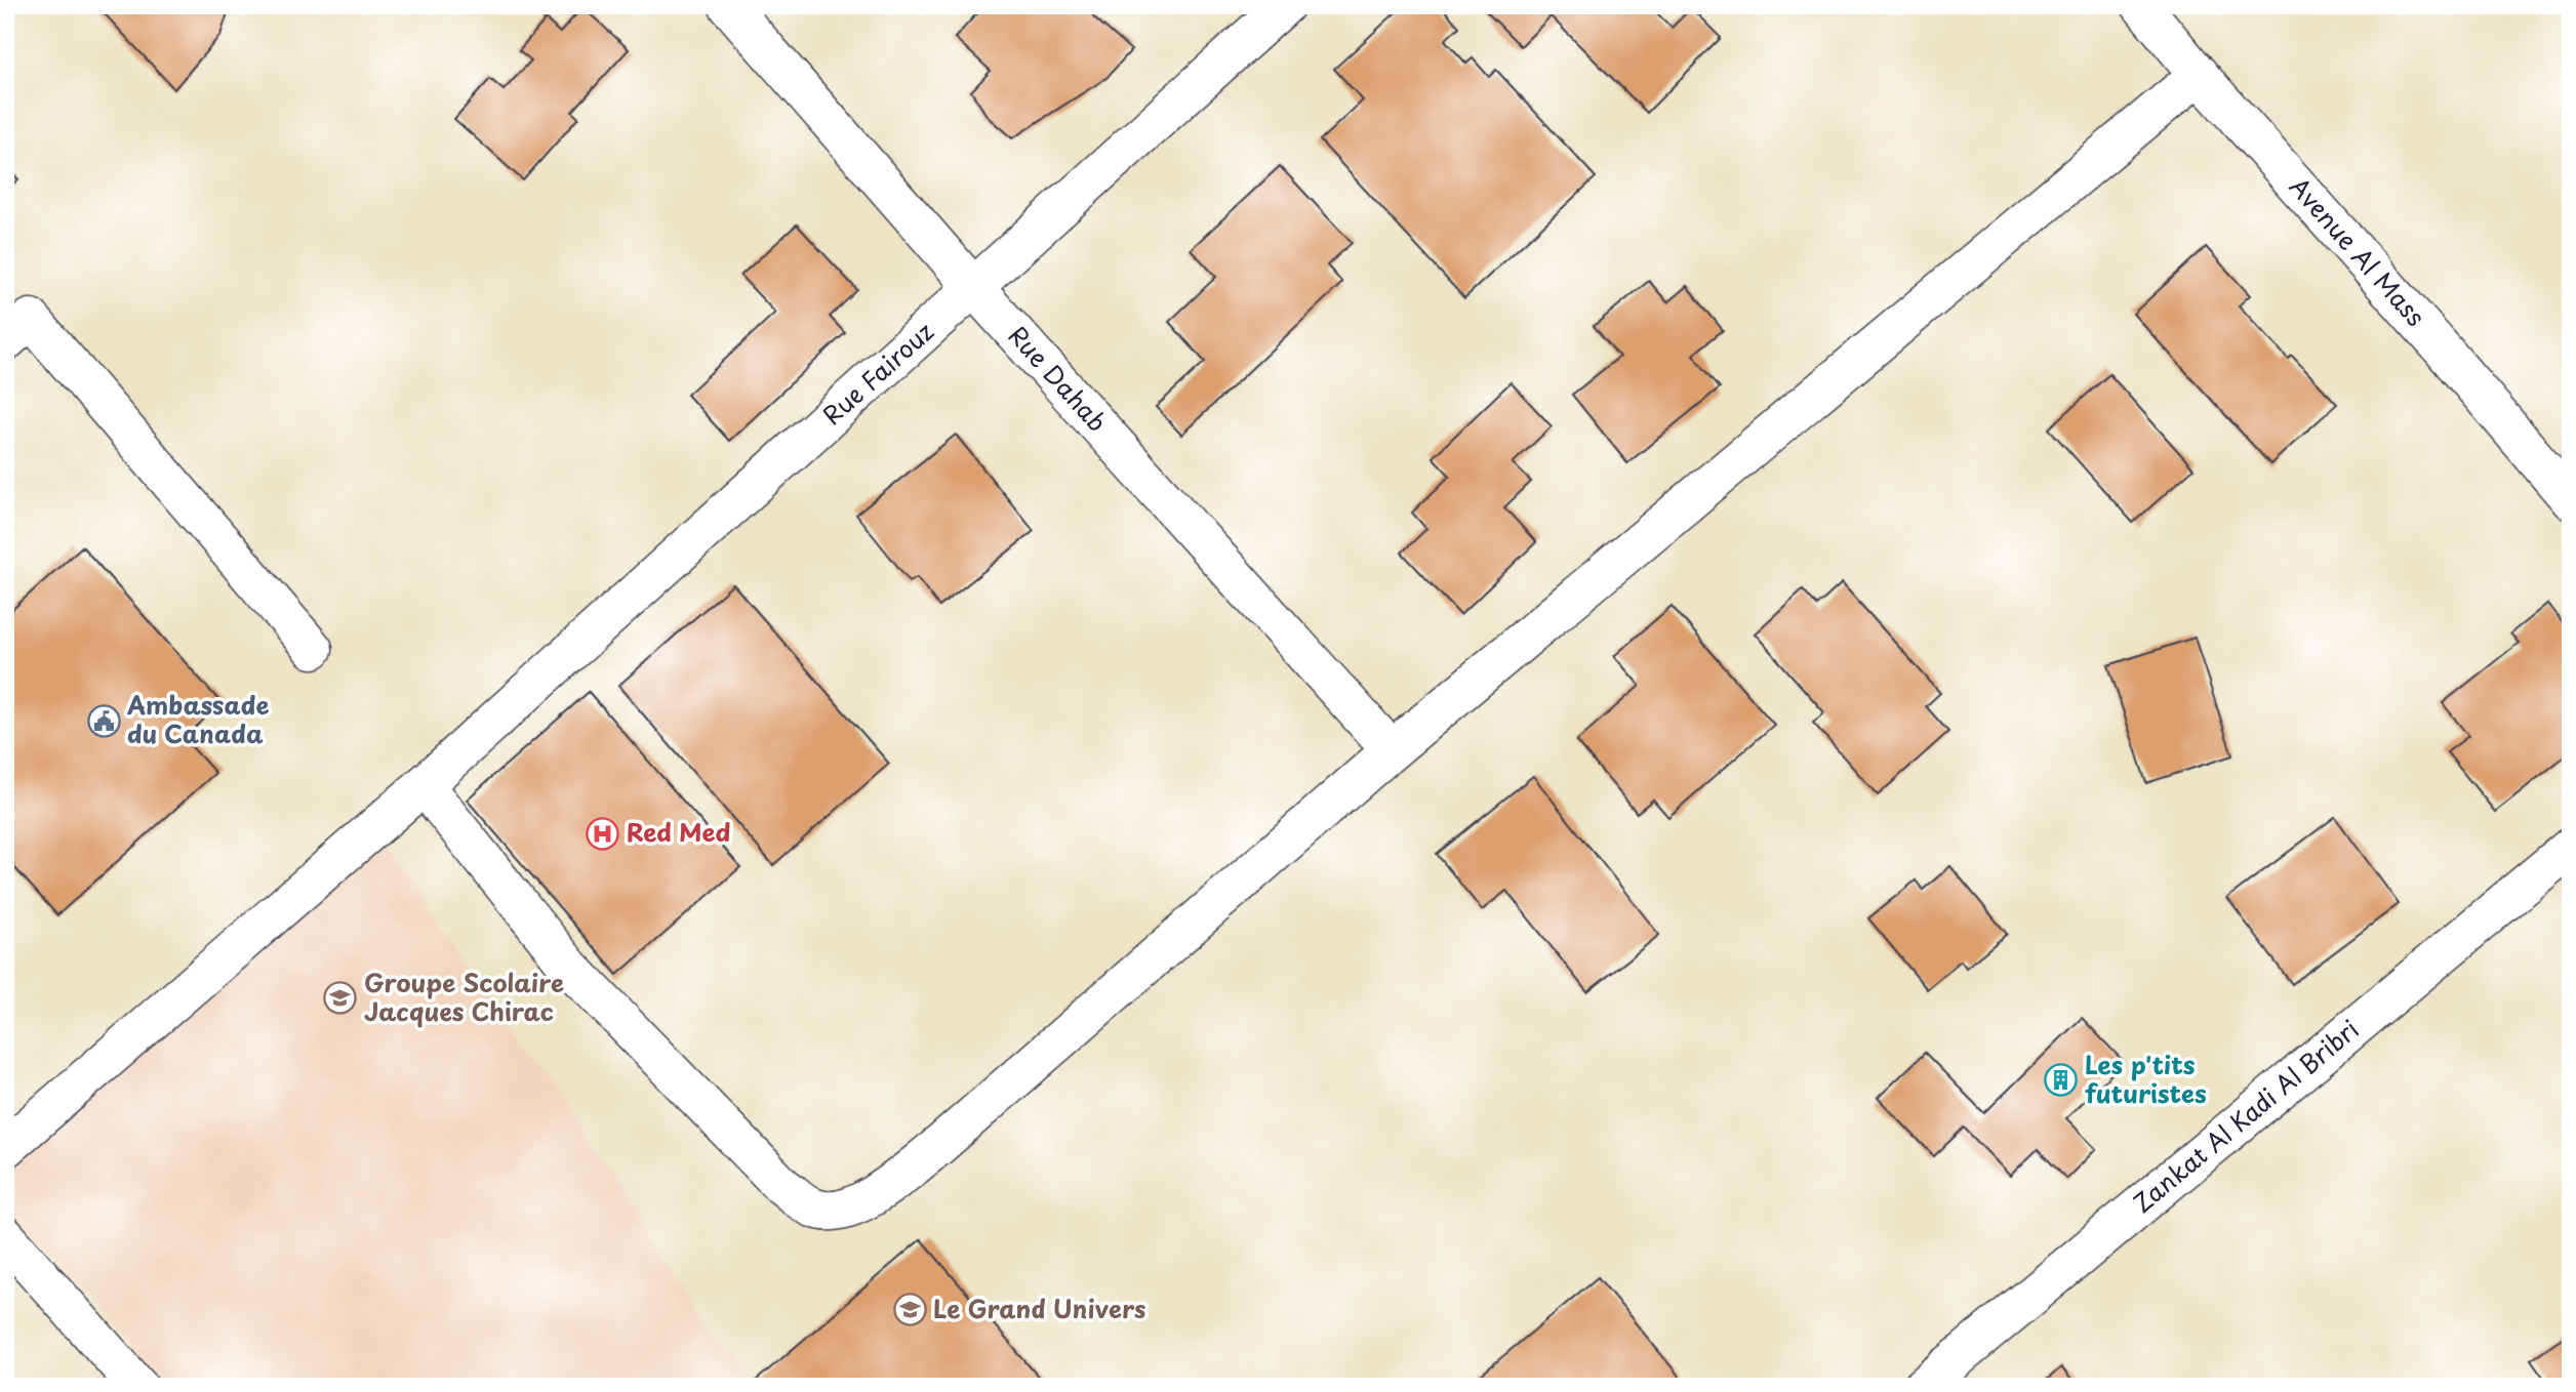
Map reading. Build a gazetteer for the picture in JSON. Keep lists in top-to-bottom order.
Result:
{
  "streets": {
    "street": [
      "Avenue Al Mass",
      "Rue Fairouz",
      "Rue Dahab",
      "Zankat Al Kadi Al Bribri"
    ]
  },
  "crossings": [
    ["Rue Fairouz", "Rue Dahab"]
  ],
  "places": {
    "public building": ["Ambassade du Canada"],
    "hospital": ["Red Med"],
    "school or university": ["Groupe Scolaire Jacques Chirac", "Le Grand Univers"],
    "building": ["Les p'tits futuristes"]
  }
}
